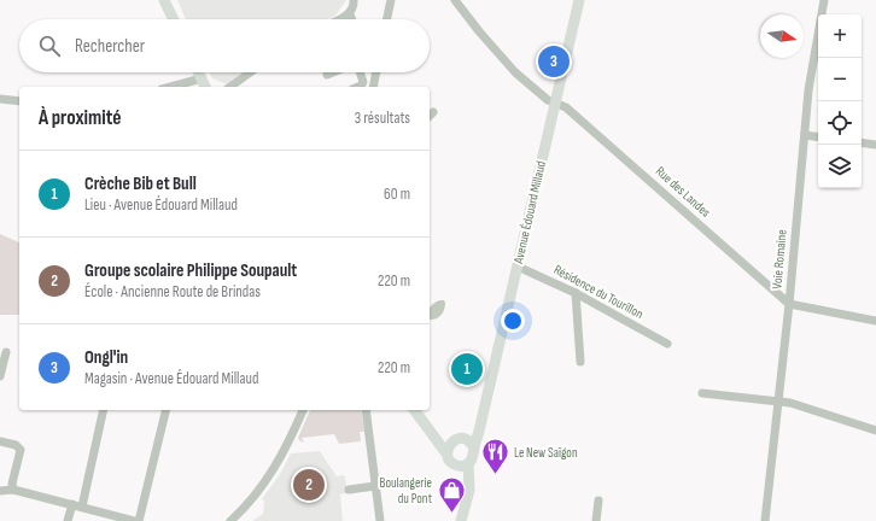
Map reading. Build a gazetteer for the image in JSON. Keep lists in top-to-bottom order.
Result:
{
  "streets": {
    "main road": ["Avenue Édouard Millaud"],
    "street": ["Rue des Landes", "Voie Romaine", "Résidence du Tourillon"]
  },
  "crossings": [
    ["Rue des Landes", "Avenue Édouard Millaud"],
    ["Rue des Landes", "Voie Romaine"],
    ["Avenue Édouard Millaud", "Résidence du Tourillon"]
  ],
  "places": {
    "restaurant": ["Le New Saïgon"],
    "shop": ["Boulangerie du Pont"]
  },
  "north": "right",
  "page": {
    "map_buttons": ["+", "−"],
    "search": "Rechercher",
    "pins": ["3", "1", "2"],
    "heading": ["À proximité", "3 résultats"],
    "list": [
      {
        "mark": "1",
        "name": "Crèche Bib et Bull",
        "note": "Lieu · Avenue Édouard Millaud",
        "value": "60 m"
      },
      {
        "mark": "2",
        "name": "Groupe scolaire Philippe Soupault",
        "note": "École · Ancienne Route de Brindas",
        "value": "220 m"
      },
      {
        "mark": "3",
        "name": "Ongl'in",
        "note": "Magasin · Avenue Édouard Millaud",
        "value": "220 m"
      }
    ]
  }
}
